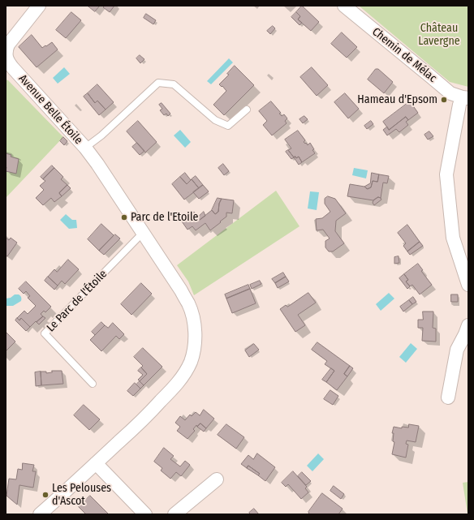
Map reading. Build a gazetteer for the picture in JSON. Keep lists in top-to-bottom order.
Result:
{
  "streets": {
    "street": ["Chemin de Mélac", "Avenue Belle Étoile"],
    "lane": ["Le Parc de l'Étoile"]
  },
  "crossings": [
    ["Avenue Belle Étoile", "Le Parc de l'Étoile"]
  ],
  "parks": ["Château Lavergne"],
  "places": ["Hameau d'Epsom", "Parc de l'Etoile", "Les Pelouses d'Ascot"]
}
